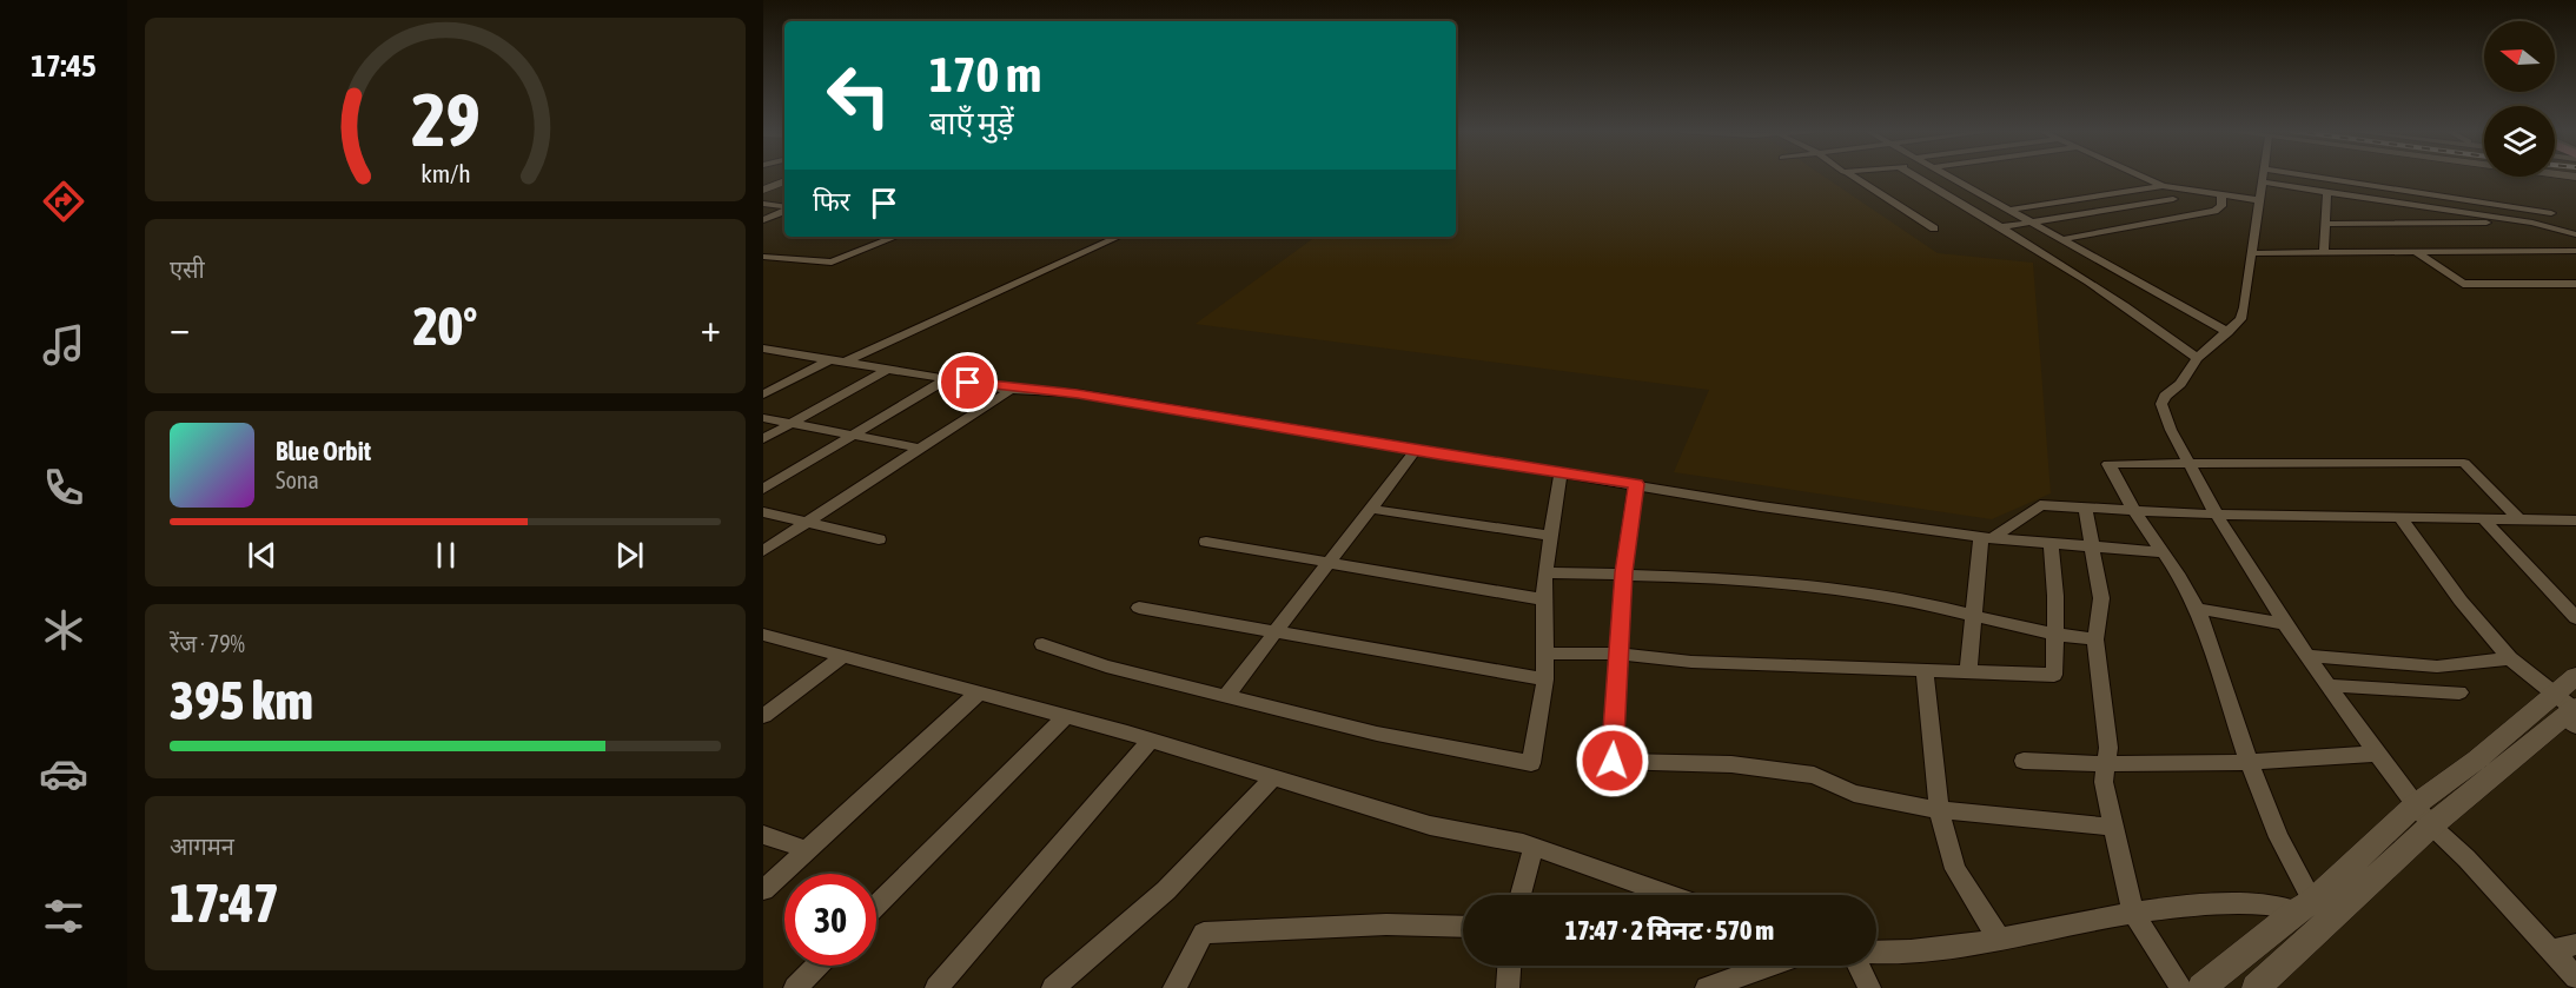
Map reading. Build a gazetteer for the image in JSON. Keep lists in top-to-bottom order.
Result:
{
  "north": "left",
  "page": {
    "tabs": "17:45",
    "turn": ["170 m", "बाएँ मुड़ें"],
    "then": "फिर",
    "tile": [
      "एसी",
      ["रेंज · 79%", "395 km"],
      ["आगमन", "17:47"]
    ],
    "heat": ["−", "20°", "+"],
    "song": ["Blue Orbit", "Sona"],
    "limit": "30",
    "trip": "17:47 · 2 मिनट · 570 m",
    "gauge": ["29", "km/h"]
  }
}
